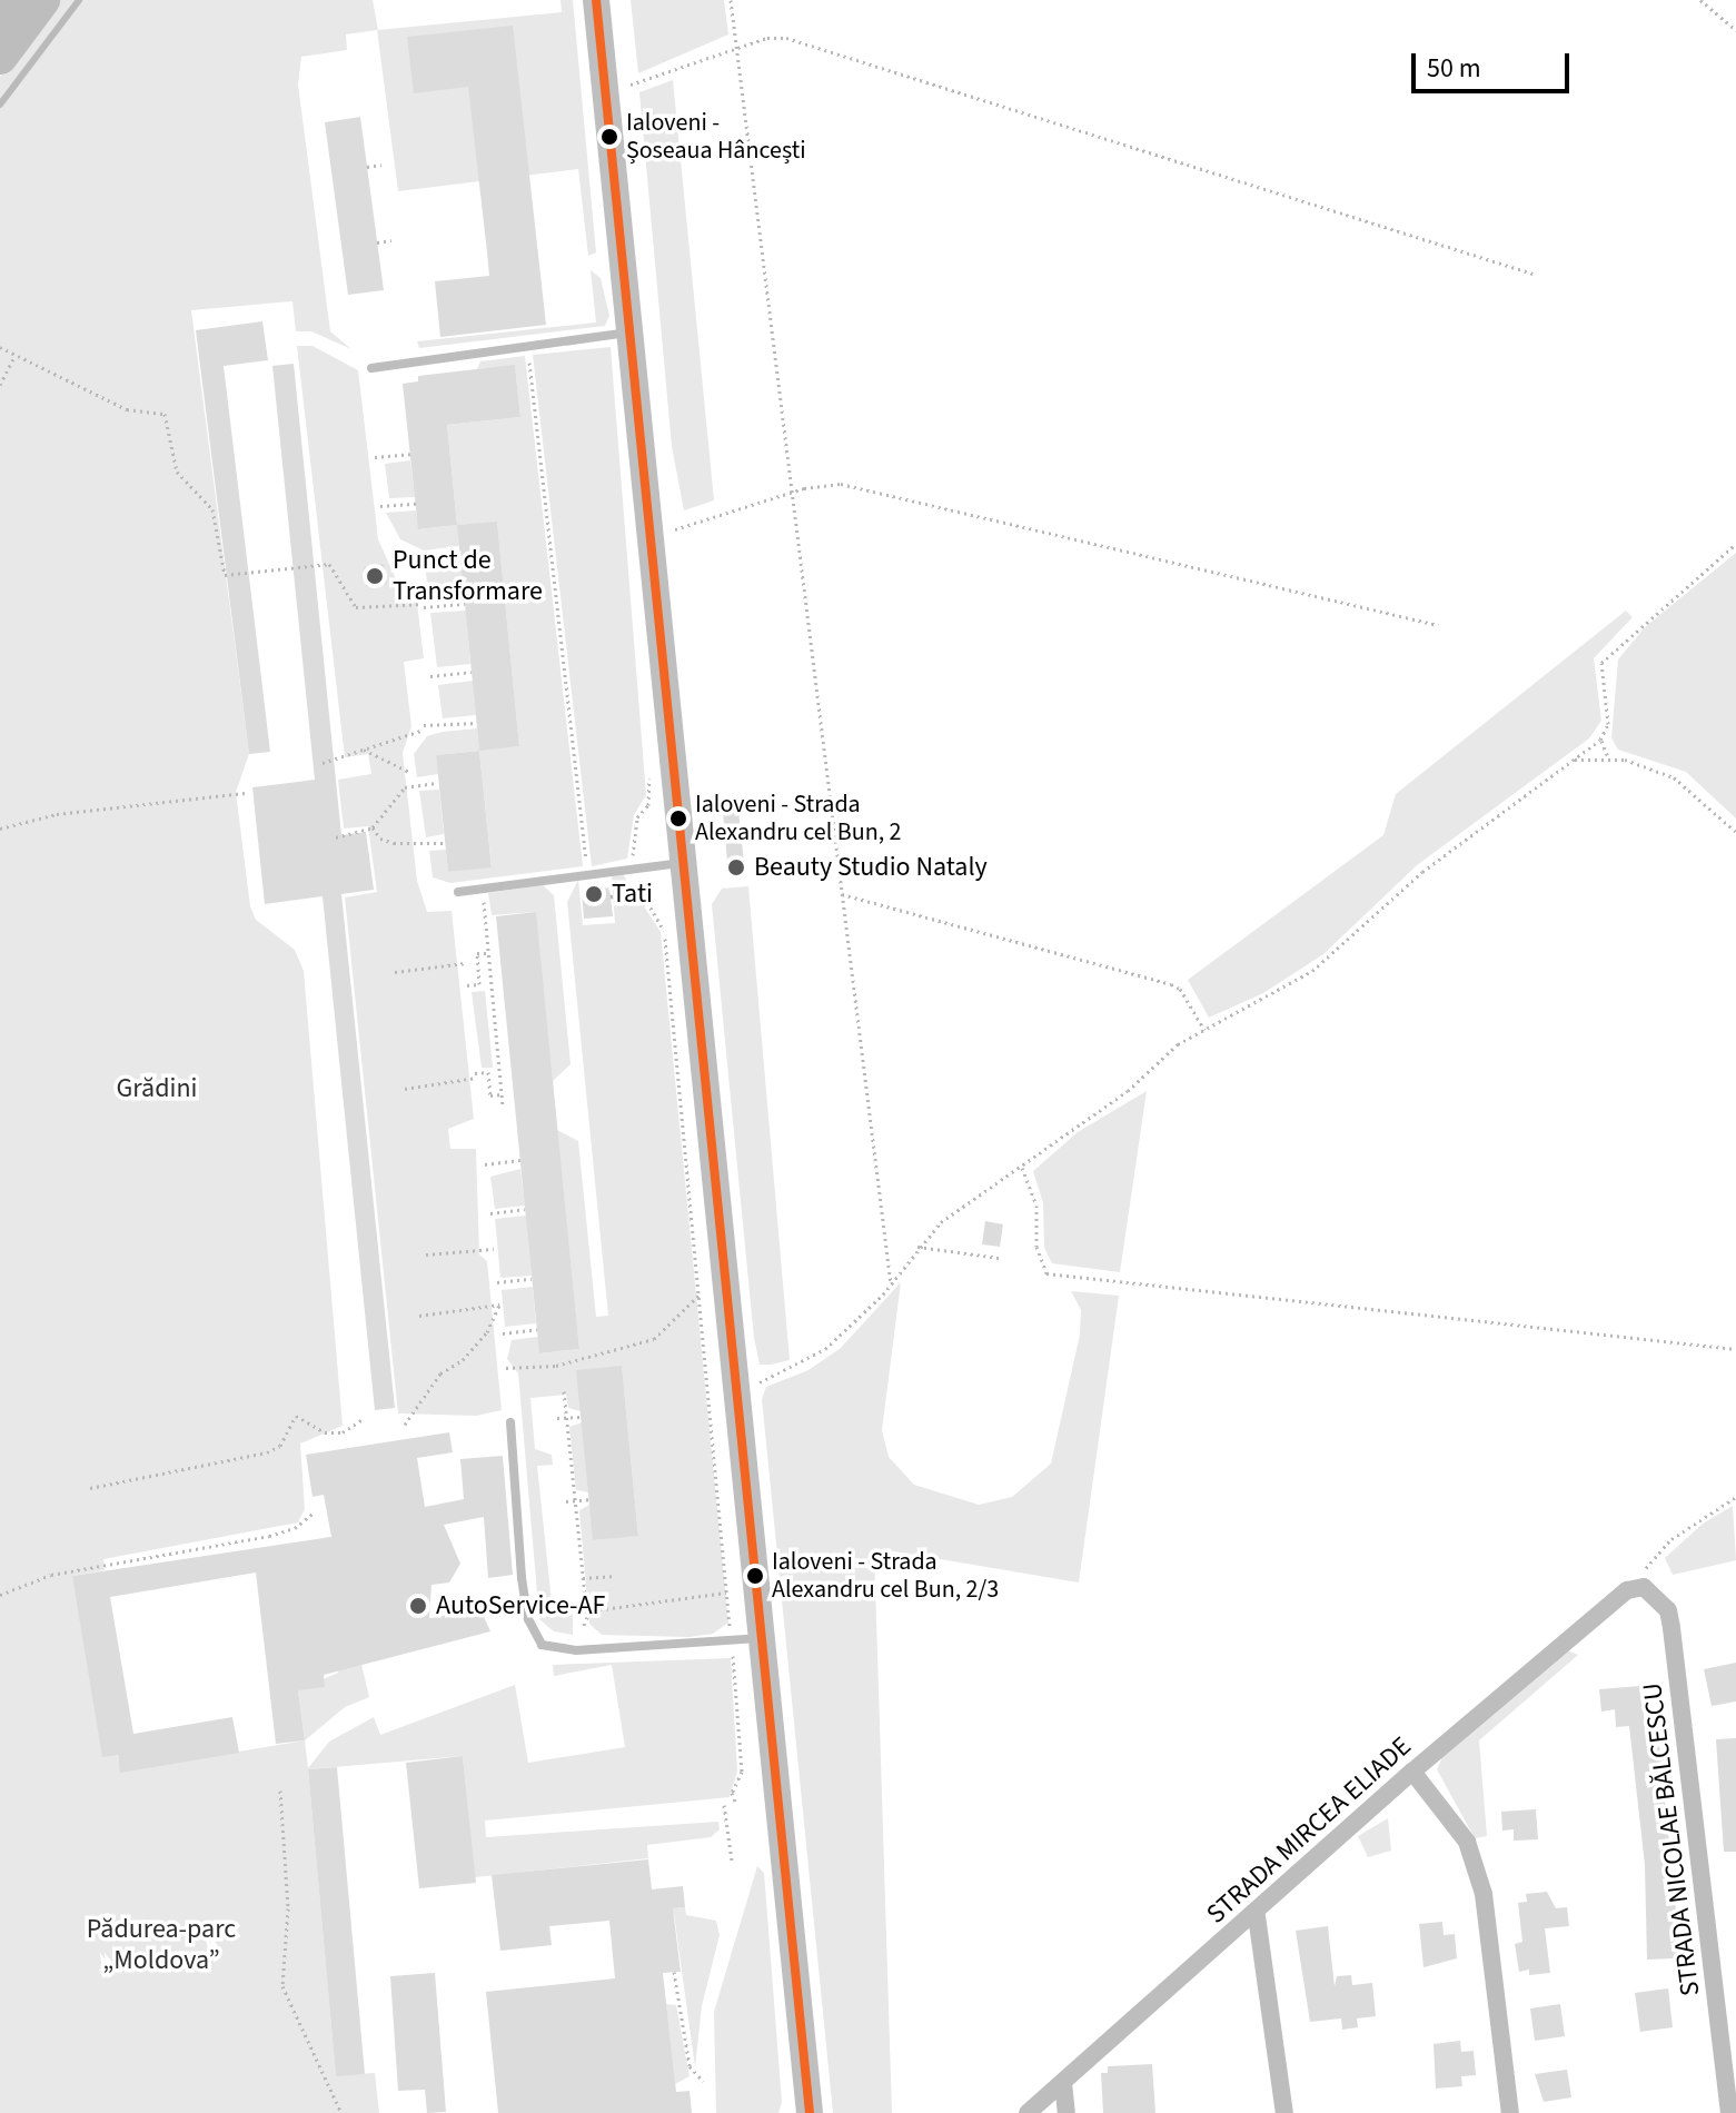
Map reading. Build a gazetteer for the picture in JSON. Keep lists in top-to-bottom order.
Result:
{
  "streets": {
    "street": ["STRADA MIRCEA ELIADE", "STRADA NICOLAE BĂLCESCU"]
  },
  "crossings": [
    ["STRADA MIRCEA ELIADE", "STRADA NICOLAE BĂLCESCU"]
  ],
  "parks": ["Grădini", "Pădurea-parc „Moldova”"],
  "places": [
    "Ialoveni - Șoseaua Hâncești",
    "Punct de Transformare",
    "Ialoveni - Strada Alexandru cel Bun, 2",
    "Beauty Studio Nataly",
    "Tati",
    "Ialoveni - Strada Alexandru cel Bun, 2/3",
    "AutoService-AF"
  ],
  "scale_bar": "50 m"
}
